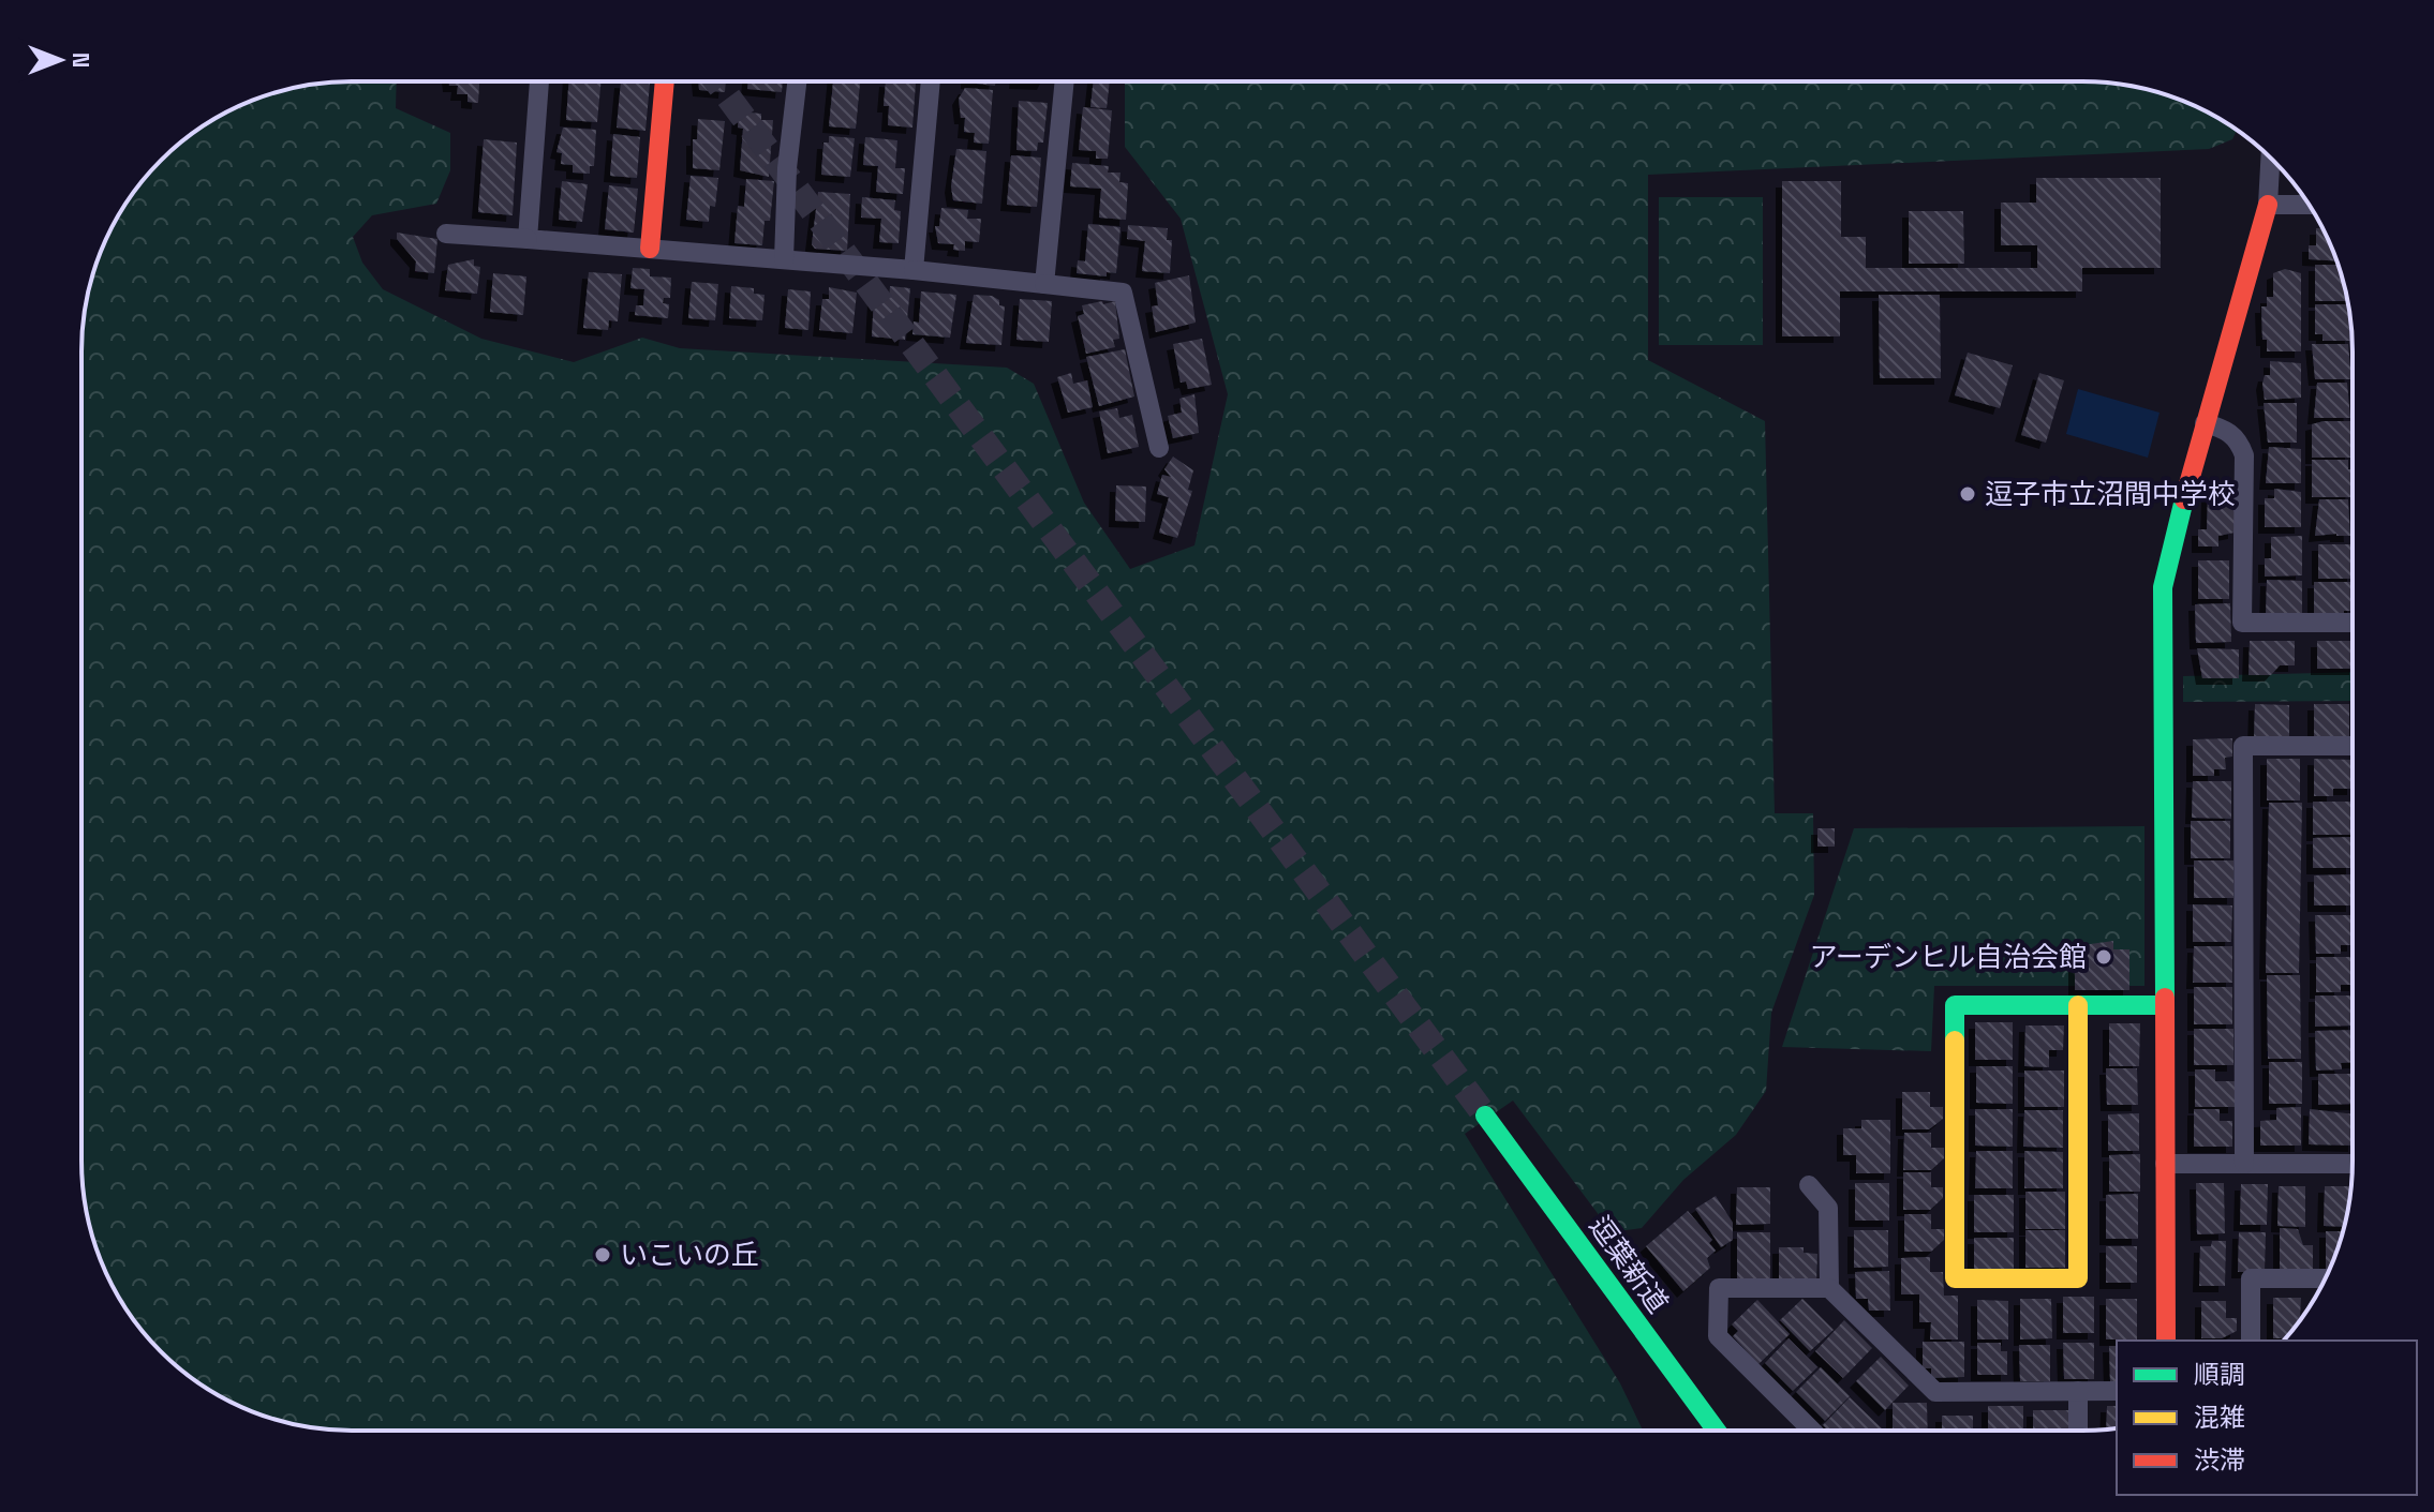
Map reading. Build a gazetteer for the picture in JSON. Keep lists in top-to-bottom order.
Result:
{
  "streets": {
    "street": ["逗葉新道"]
  },
  "places": ["逗子市立沼間中学校", "アーデンヒル自治会館", "いこいの丘"],
  "legend": ["順調", "混雑", "渋滞"],
  "north": "right"
}
